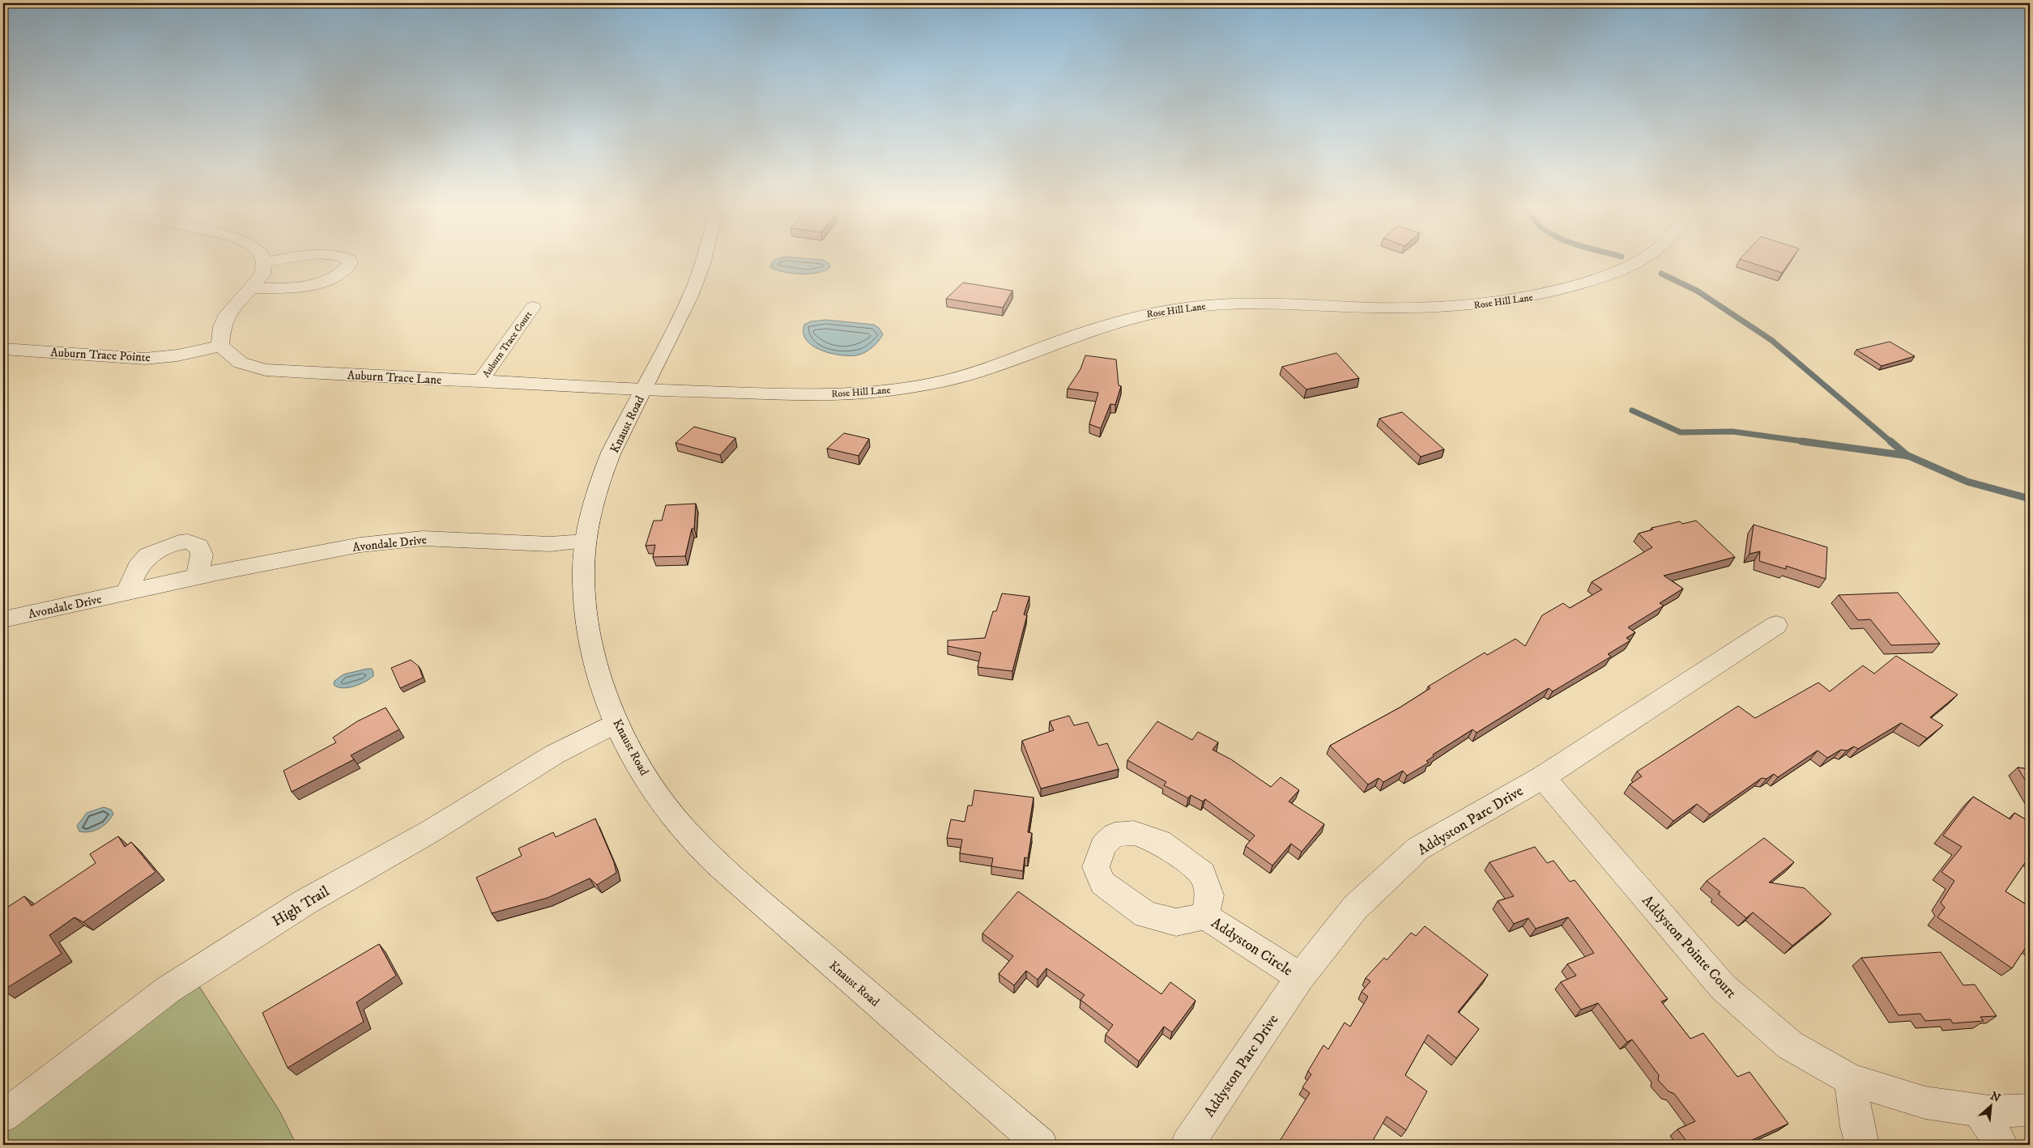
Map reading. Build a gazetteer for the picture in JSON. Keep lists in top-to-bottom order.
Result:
{
  "streets": {
    "street": [
      "Rose Hill Lane",
      "Auburn Trace Court",
      "Auburn Trace Pointe",
      "Auburn Trace Lane",
      "Knaust Road",
      "Avondale Drive",
      "Addyston Parc Drive",
      "High Trail",
      "Addyston Circle",
      "Addyston Pointe Court"
    ]
  },
  "crossings": [
    ["Rose Hill Lane", "Auburn Trace Lane"],
    ["Rose Hill Lane", "Knaust Road"],
    ["Auburn Trace Court", "Auburn Trace Lane"],
    ["Auburn Trace Pointe", "Auburn Trace Lane"],
    ["Auburn Trace Lane", "Knaust Road"],
    ["Knaust Road", "Avondale Drive"],
    ["Knaust Road", "High Trail"],
    ["Addyston Parc Drive", "Addyston Circle"],
    ["Addyston Parc Drive", "Addyston Pointe Court"]
  ],
  "north": "top right"
}
